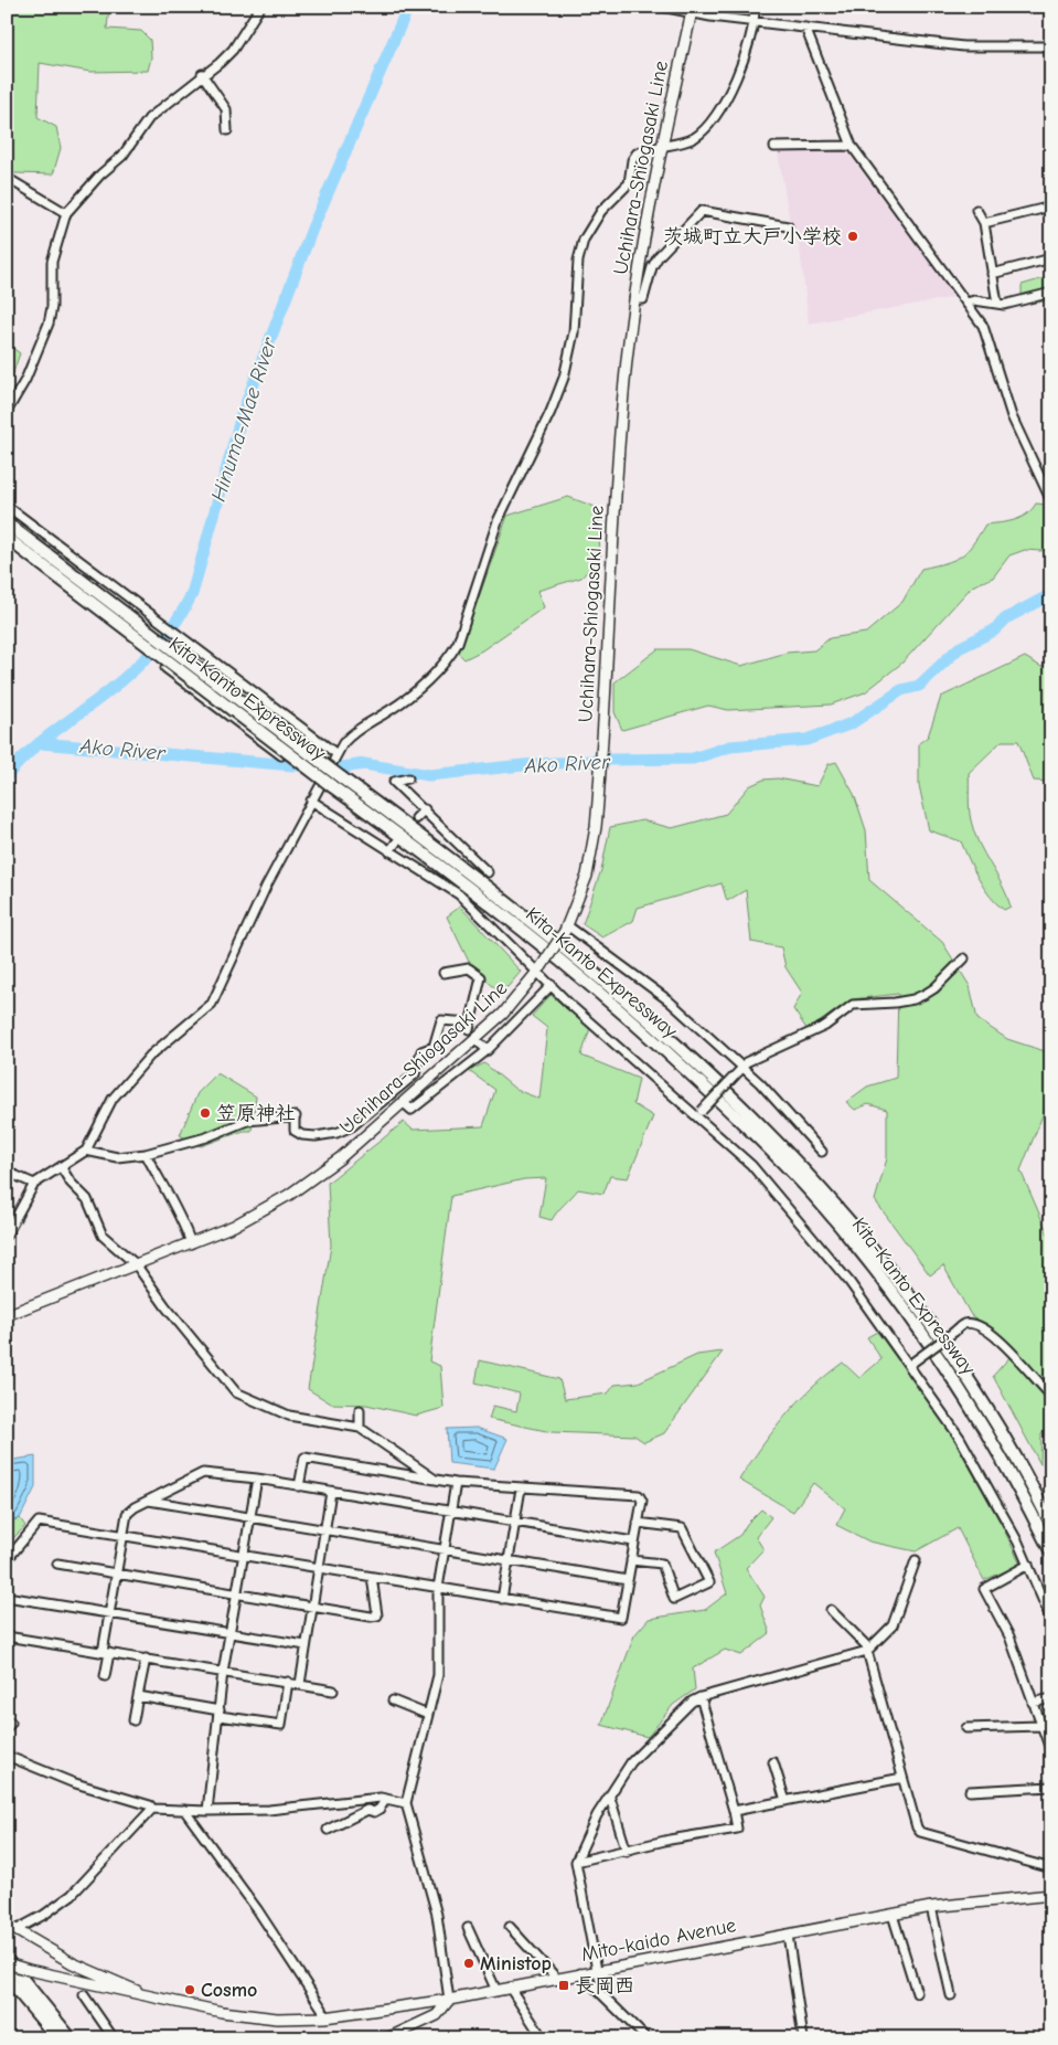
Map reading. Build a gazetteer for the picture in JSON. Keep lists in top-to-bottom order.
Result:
{
  "streets": {
    "highway": ["Kita-Kanto Expressway"],
    "main road": ["Uchihara-Shiogasaki Line", "Mito-kaido Avenue"]
  },
  "water": ["Hinuma-Mae River", "Ako River"],
  "places": {
    "other": [
      "茨城町立大戸小学校",
      "笠原神社",
      "Ministop",
      "Cosmo"
    ],
    "transit": ["長岡西"]
  }
}
